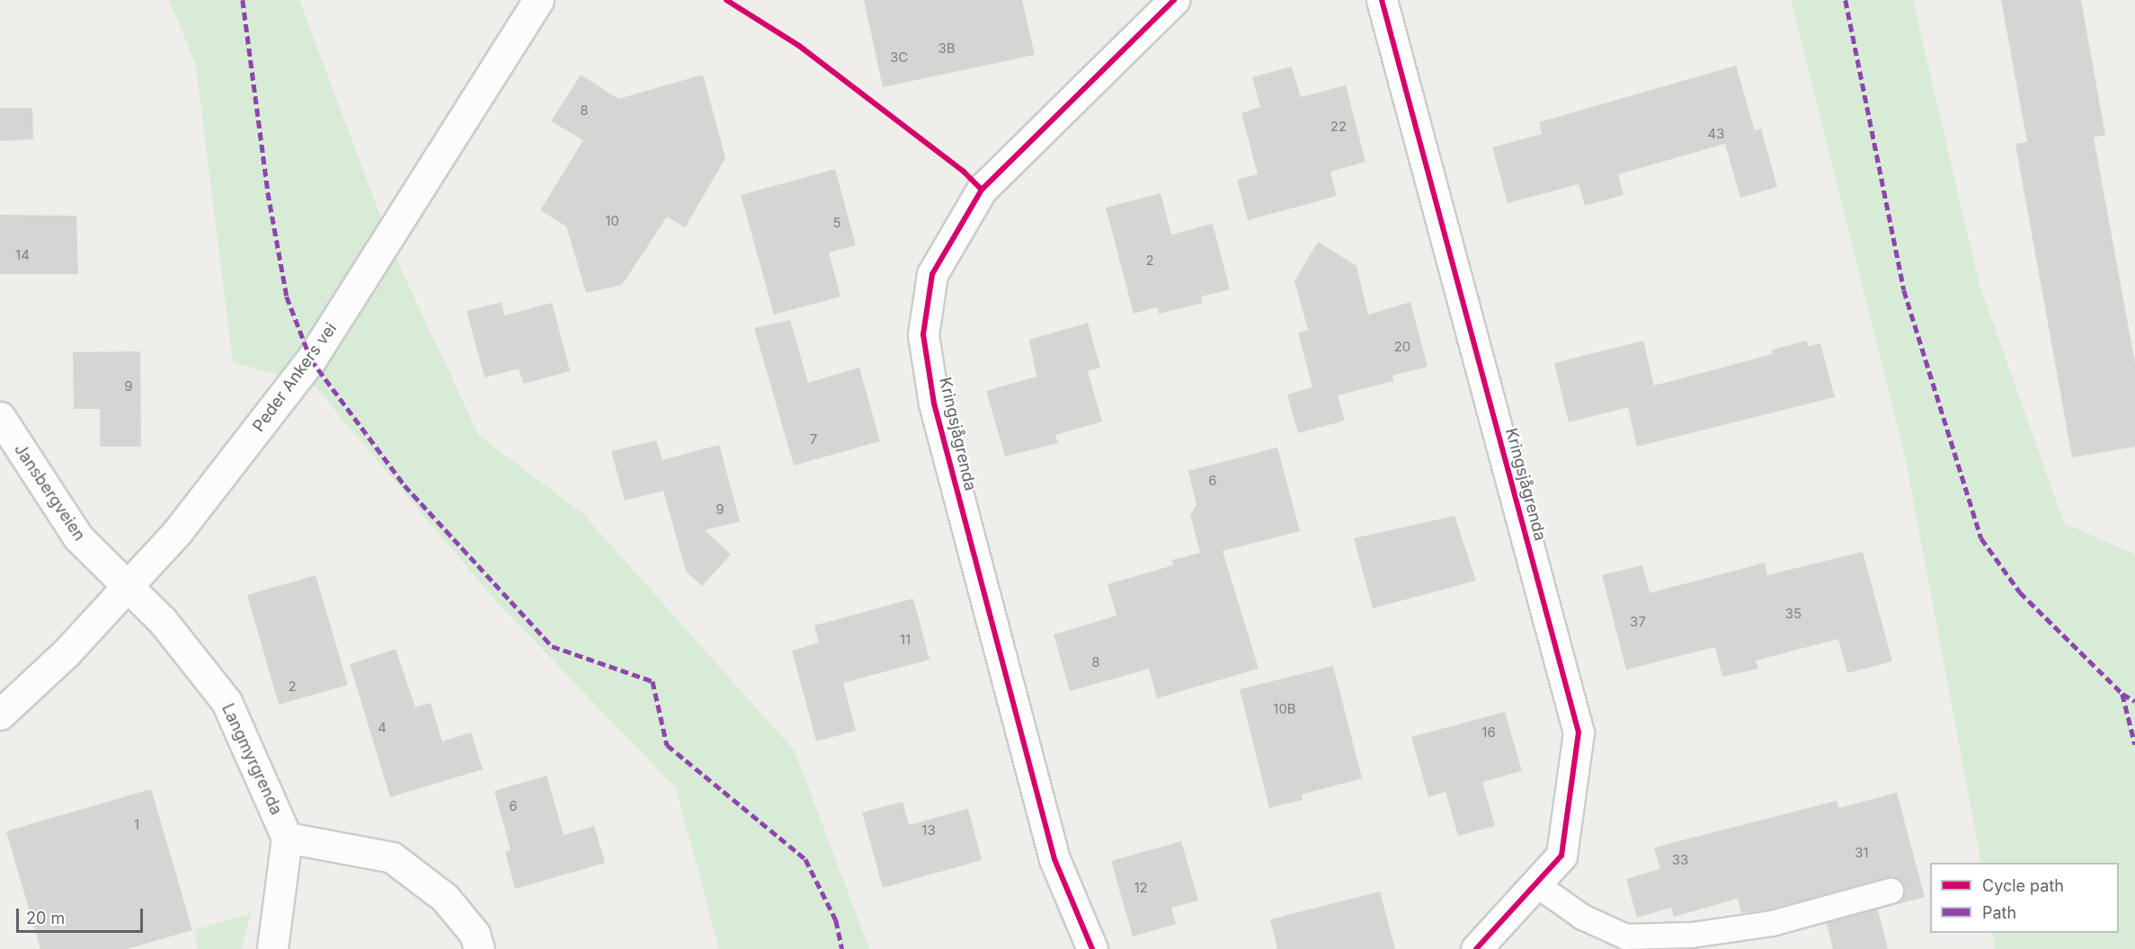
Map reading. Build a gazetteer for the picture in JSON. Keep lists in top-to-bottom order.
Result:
{
  "streets": {
    "street": [
      "Peder Ankers vei",
      "Kringsjågrenda",
      "Jansbergveien",
      "Langmyrgrenda"
    ]
  },
  "crossings": [
    ["Peder Ankers vei", "Jansbergveien"],
    ["Peder Ankers vei", "Langmyrgrenda"],
    ["Jansbergveien", "Langmyrgrenda"]
  ],
  "house_numbers": [
    "3B",
    "3C",
    "8",
    "22",
    "43",
    "10",
    "5",
    "14",
    "2",
    "20",
    "9",
    "7",
    "6",
    "9",
    "35",
    "37",
    "11",
    "8",
    "2",
    "10B",
    "4",
    "16",
    "6",
    "1",
    "13",
    "31",
    "33",
    "12"
  ],
  "legend": ["Cycle path", "Path"],
  "scale_bar": "20 m"
}
